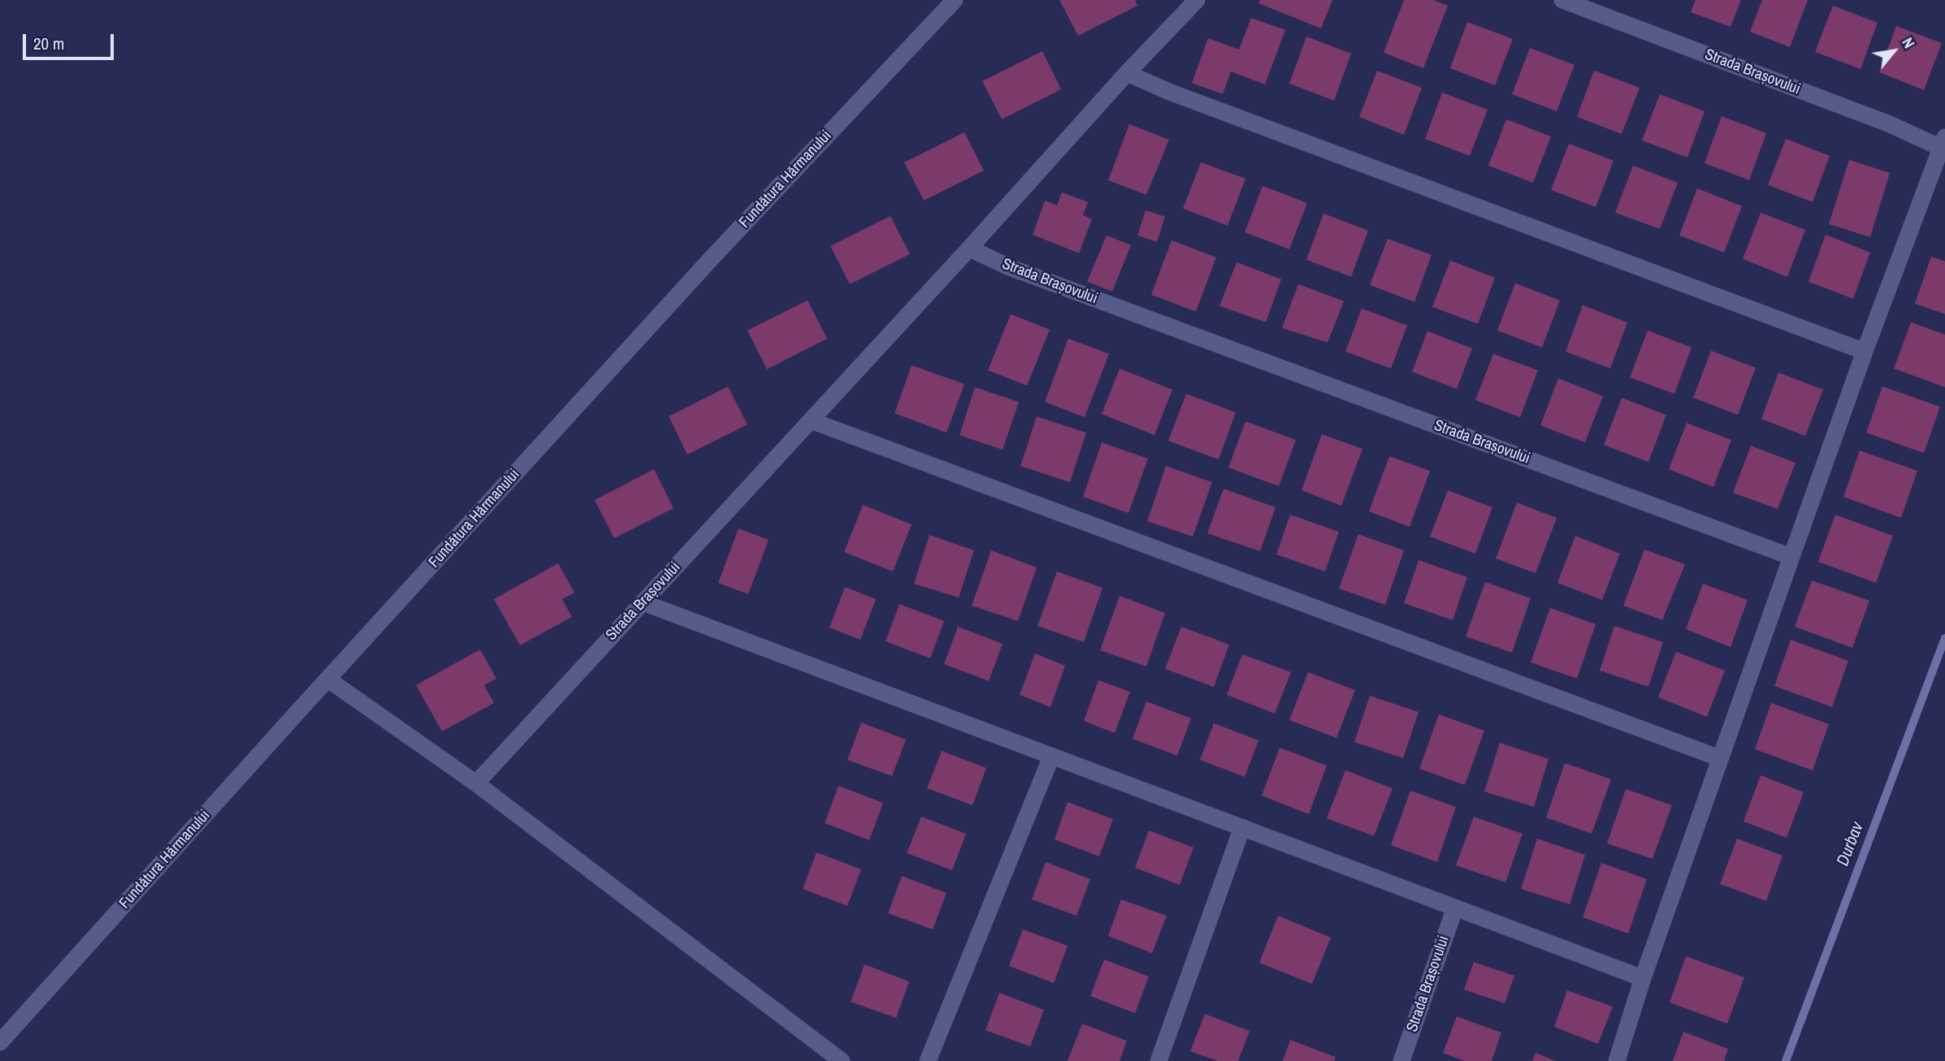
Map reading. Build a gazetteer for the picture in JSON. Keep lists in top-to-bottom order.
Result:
{
  "streets": {
    "street": ["Strada Brașovului", "Fundătura Hărmanului"]
  },
  "water": ["Durbav"],
  "scale_bar": "20 m",
  "north": "top right"
}
